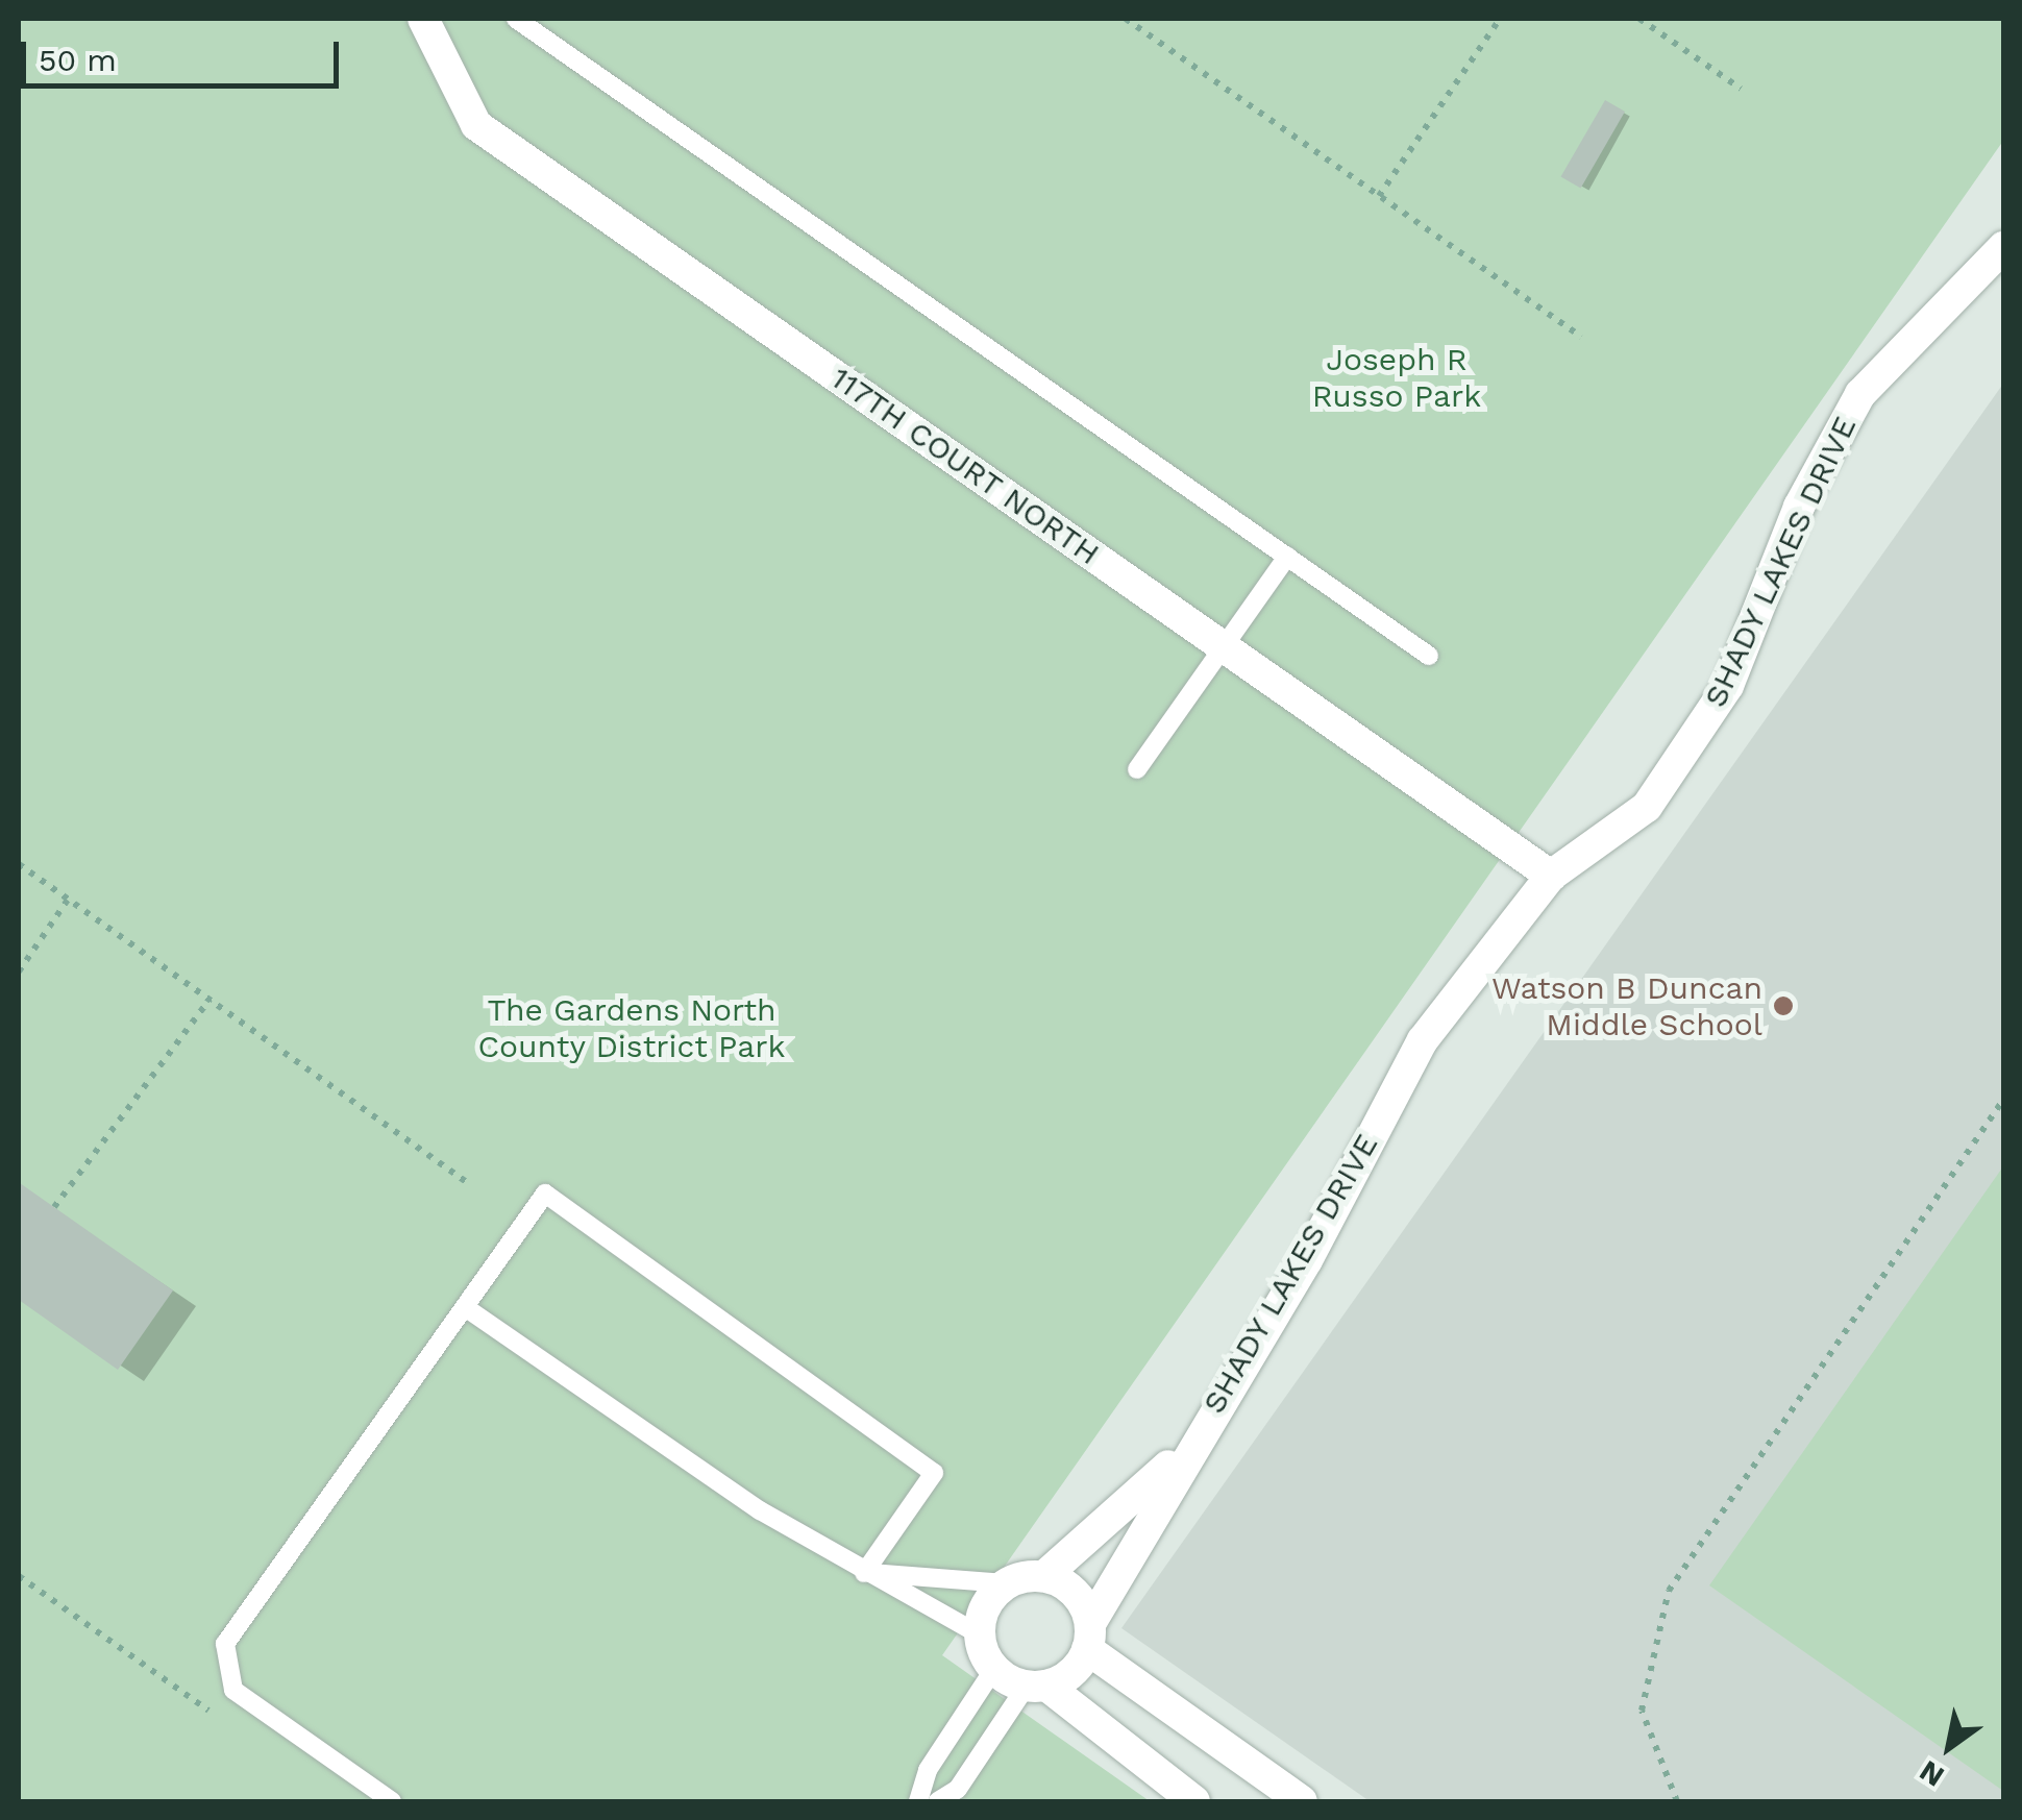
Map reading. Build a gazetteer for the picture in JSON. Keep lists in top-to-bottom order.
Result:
{
  "streets": {
    "street": ["117TH COURT NORTH", "SHADY LAKES DRIVE"]
  },
  "crossings": [
    ["117TH COURT NORTH", "SHADY LAKES DRIVE"]
  ],
  "parks": ["Joseph R Russo Park", "The Gardens North County District Park"],
  "places": ["Watson B Duncan Middle School"],
  "scale_bar": "50 m",
  "north": "bottom left"
}
